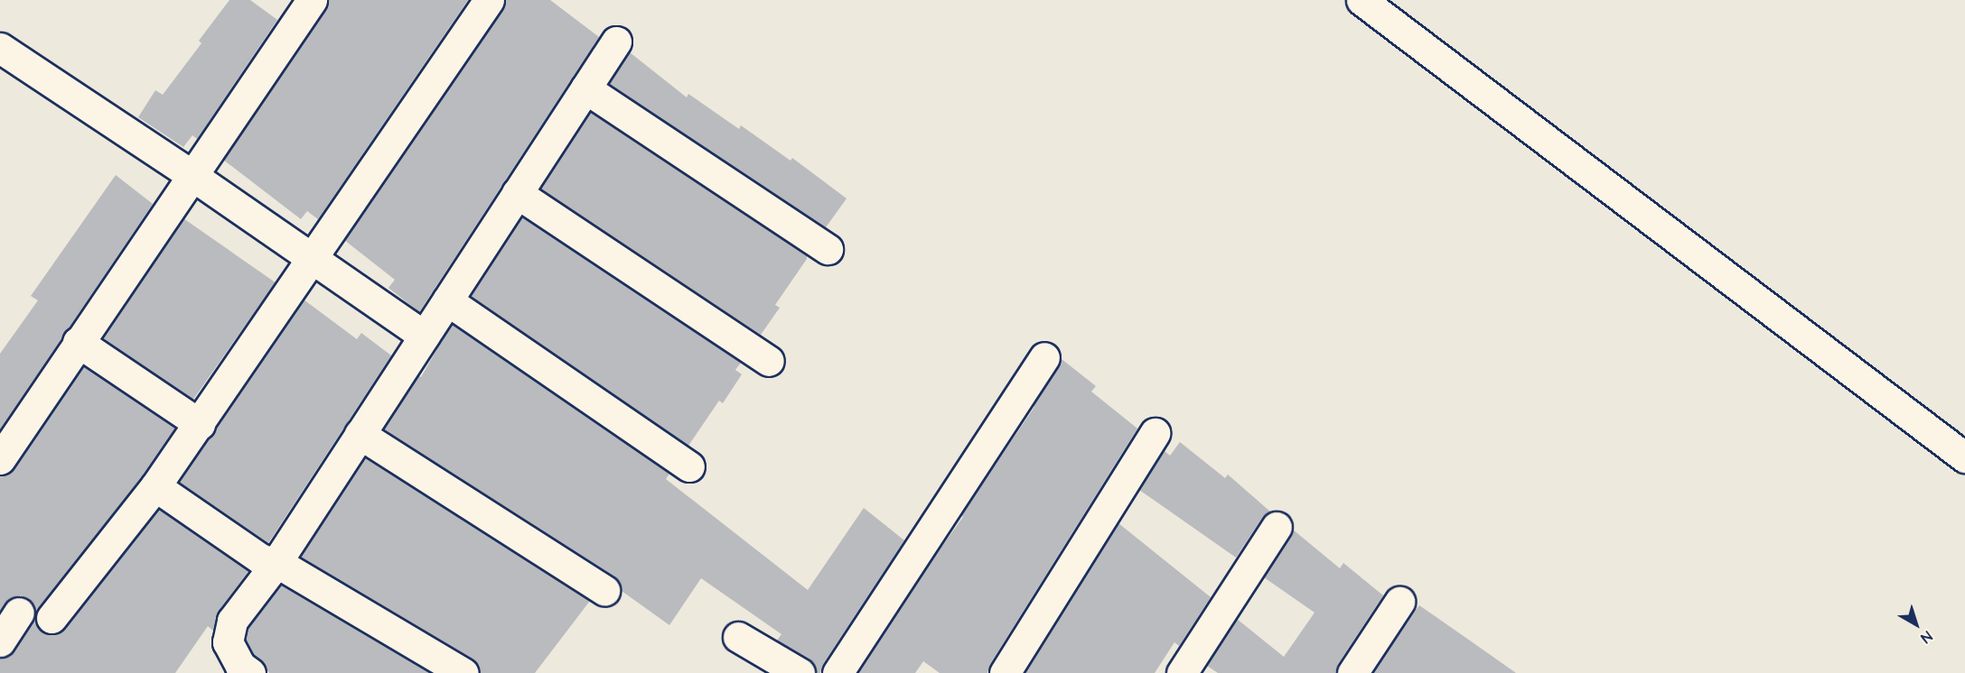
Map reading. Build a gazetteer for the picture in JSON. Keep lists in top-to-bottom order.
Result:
{
  "north": "bottom right"
}
